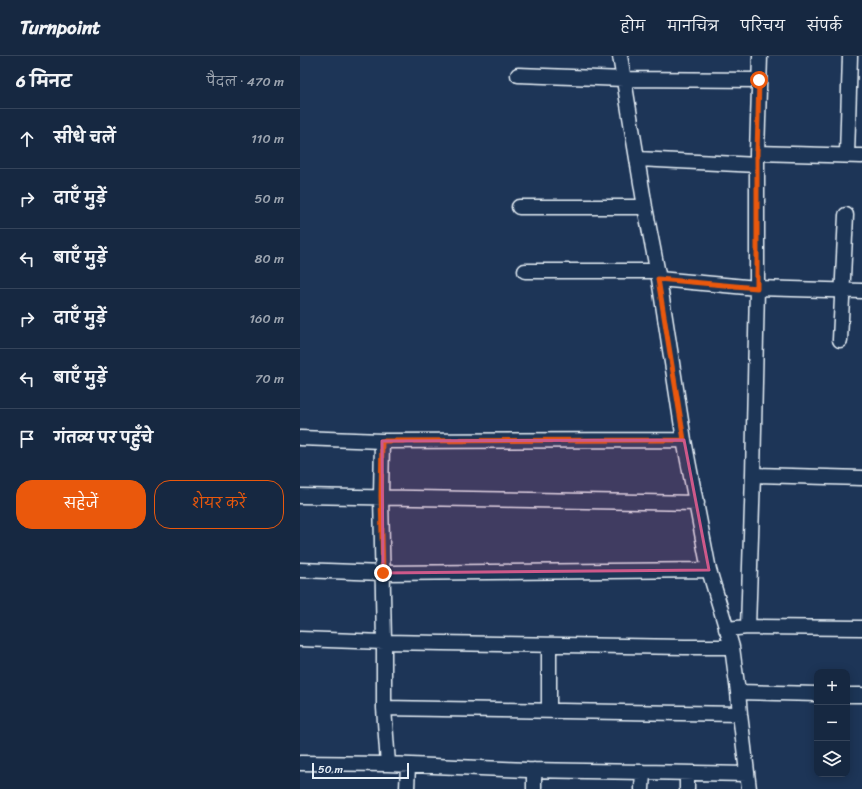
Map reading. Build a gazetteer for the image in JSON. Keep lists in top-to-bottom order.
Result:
{
  "scale_bar": "50 m",
  "page": {
    "header": "Turnpoint",
    "nav": [
      "होम",
      "मानचित्र",
      "परिचय",
      "संपर्क"
    ],
    "heading": ["6 मिनट", "पैदल · 470 m"],
    "list": [
      ["सीधे चलें", "110 m"],
      ["दाएँ मुड़ें", "50 m"],
      ["बाएँ मुड़ें", "80 m"],
      ["दाएँ मुड़ें", "160 m"],
      ["बाएँ मुड़ें", "70 m"],
      "गंतव्य पर पहुँचे"
    ],
    "buttons": ["सहेजें", "शेयर करें"],
    "map_buttons": ["+", "−"],
    "scale": "50 m"
  }
}
